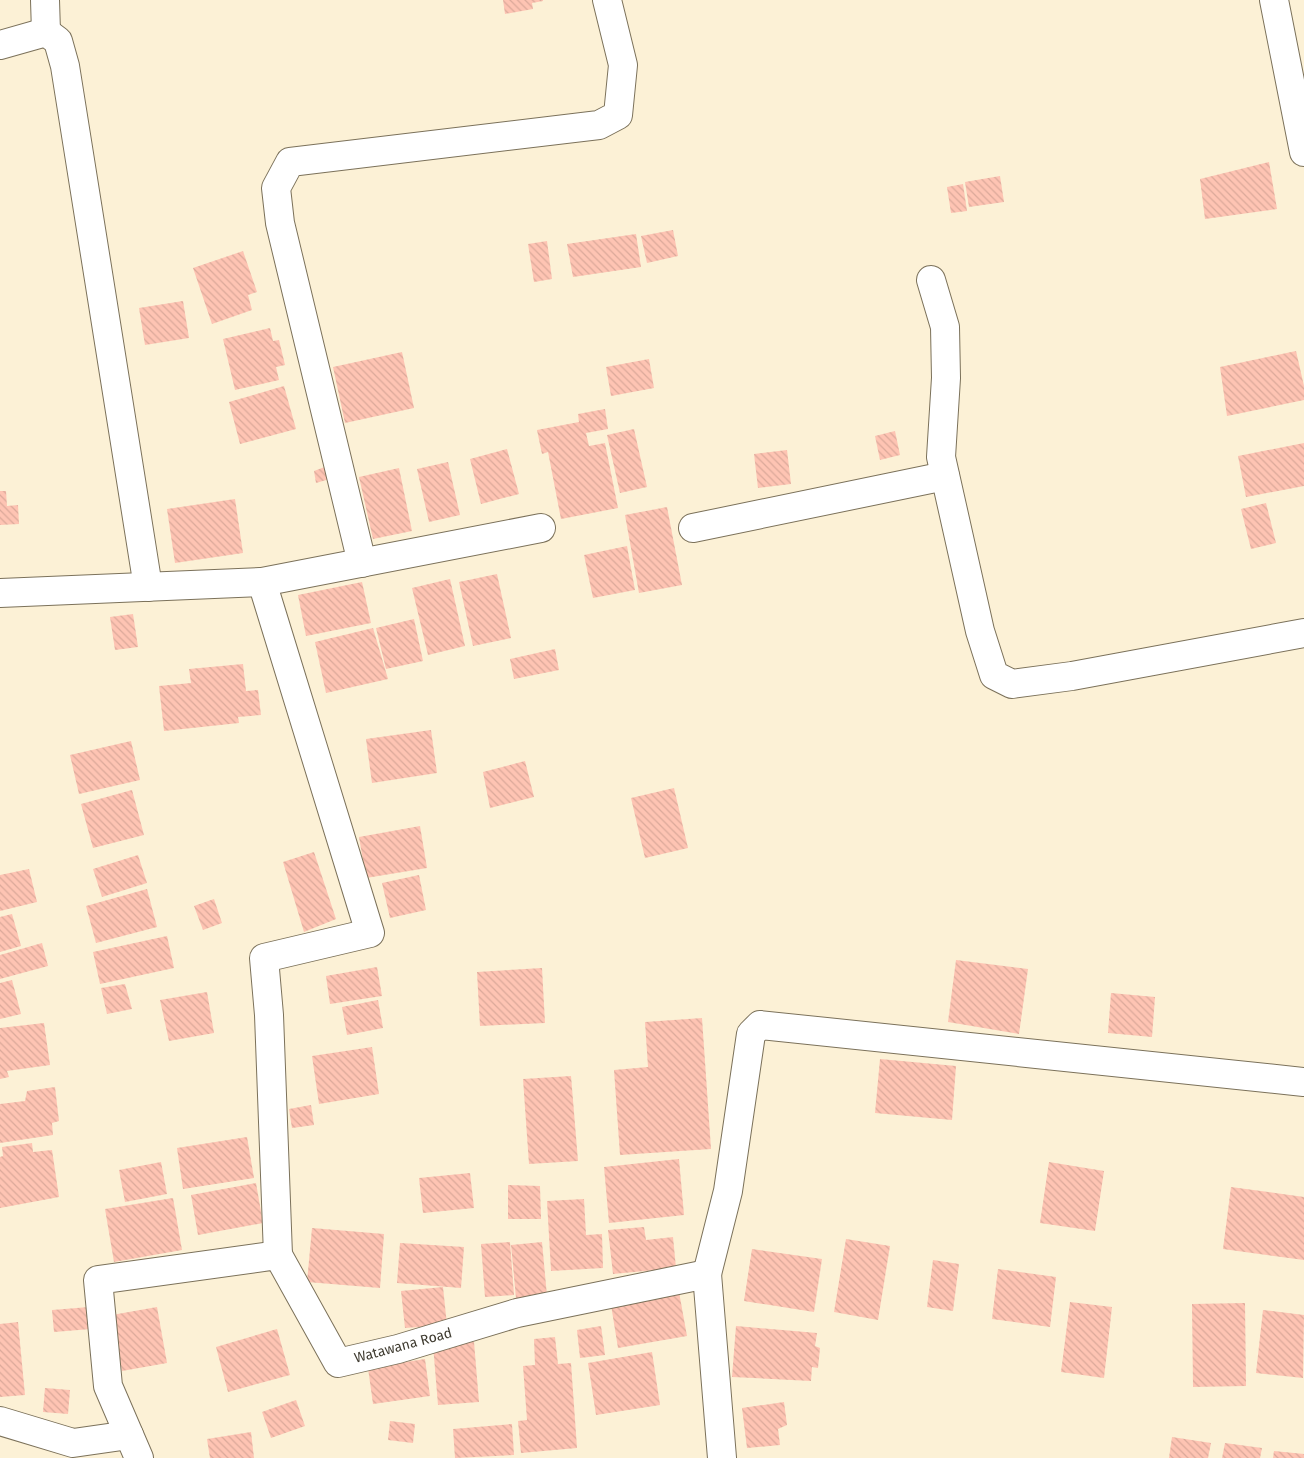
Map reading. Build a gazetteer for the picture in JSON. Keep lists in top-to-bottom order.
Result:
{
  "streets": {
    "street": ["Watawana Road"]
  }
}
